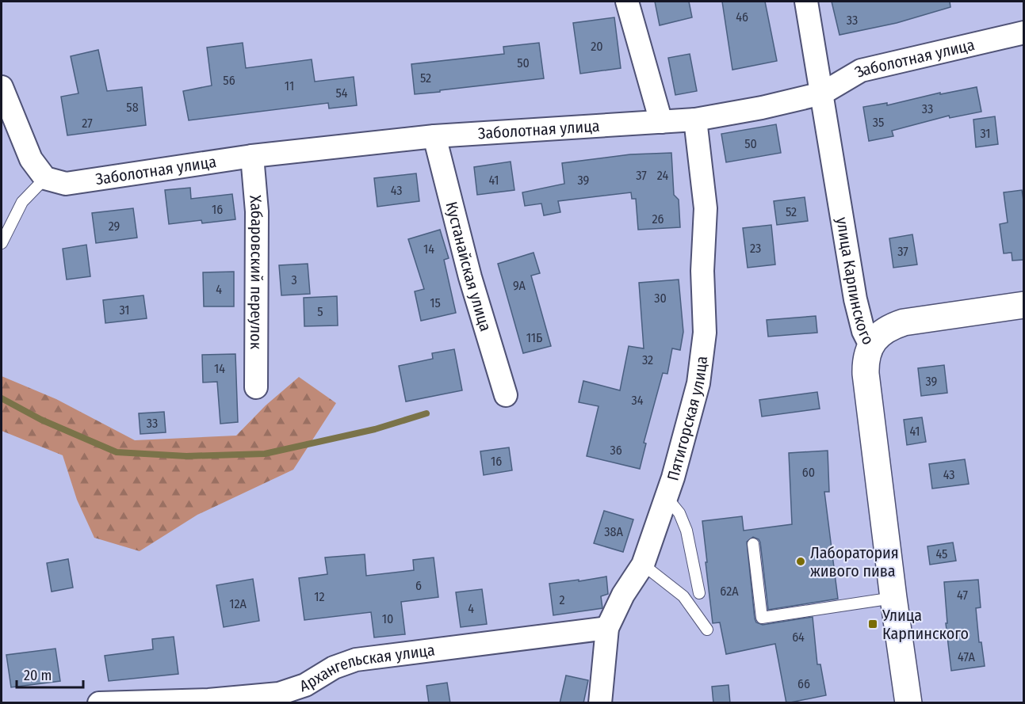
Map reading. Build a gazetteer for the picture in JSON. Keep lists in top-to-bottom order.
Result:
{
  "streets": {
    "main road": ["улица Карпинского"],
    "street": [
      "Заболотная улица",
      "Кустанайская улица",
      "Хабаровский переулок",
      "Пятигорская улица",
      "Архангельская улица"
    ]
  },
  "crossings": [
    ["Заболотная улица", "Кустанайская улица"],
    ["Заболотная улица", "Хабаровский переулок"],
    ["Заболотная улица", "улица Карпинского"],
    ["Заболотная улица", "Пятигорская улица"],
    ["Пятигорская улица", "Архангельская улица"]
  ],
  "places": {
    "other": ["Лаборатория живого пива"],
    "transit": ["Улица Карпинского"]
  },
  "house_numbers": [
    "46",
    "33",
    "20",
    "50",
    "52",
    "56",
    "11",
    "54",
    "58",
    "33",
    "35",
    "27",
    "31",
    "50",
    "37",
    "24",
    "41",
    "39",
    "43",
    "16",
    "52",
    "26",
    "29",
    "23",
    "14",
    "37",
    "3",
    "9А",
    "4",
    "30",
    "15",
    "31",
    "5",
    "11Б",
    "32",
    "14",
    "39",
    "34",
    "33",
    "41",
    "36",
    "16",
    "60",
    "43",
    "38А",
    "45",
    "6",
    "62А",
    "47",
    "12",
    "2",
    "12А",
    "4",
    "10",
    "64",
    "47А",
    "66"
  ],
  "scale_bar": "20 m"
}
